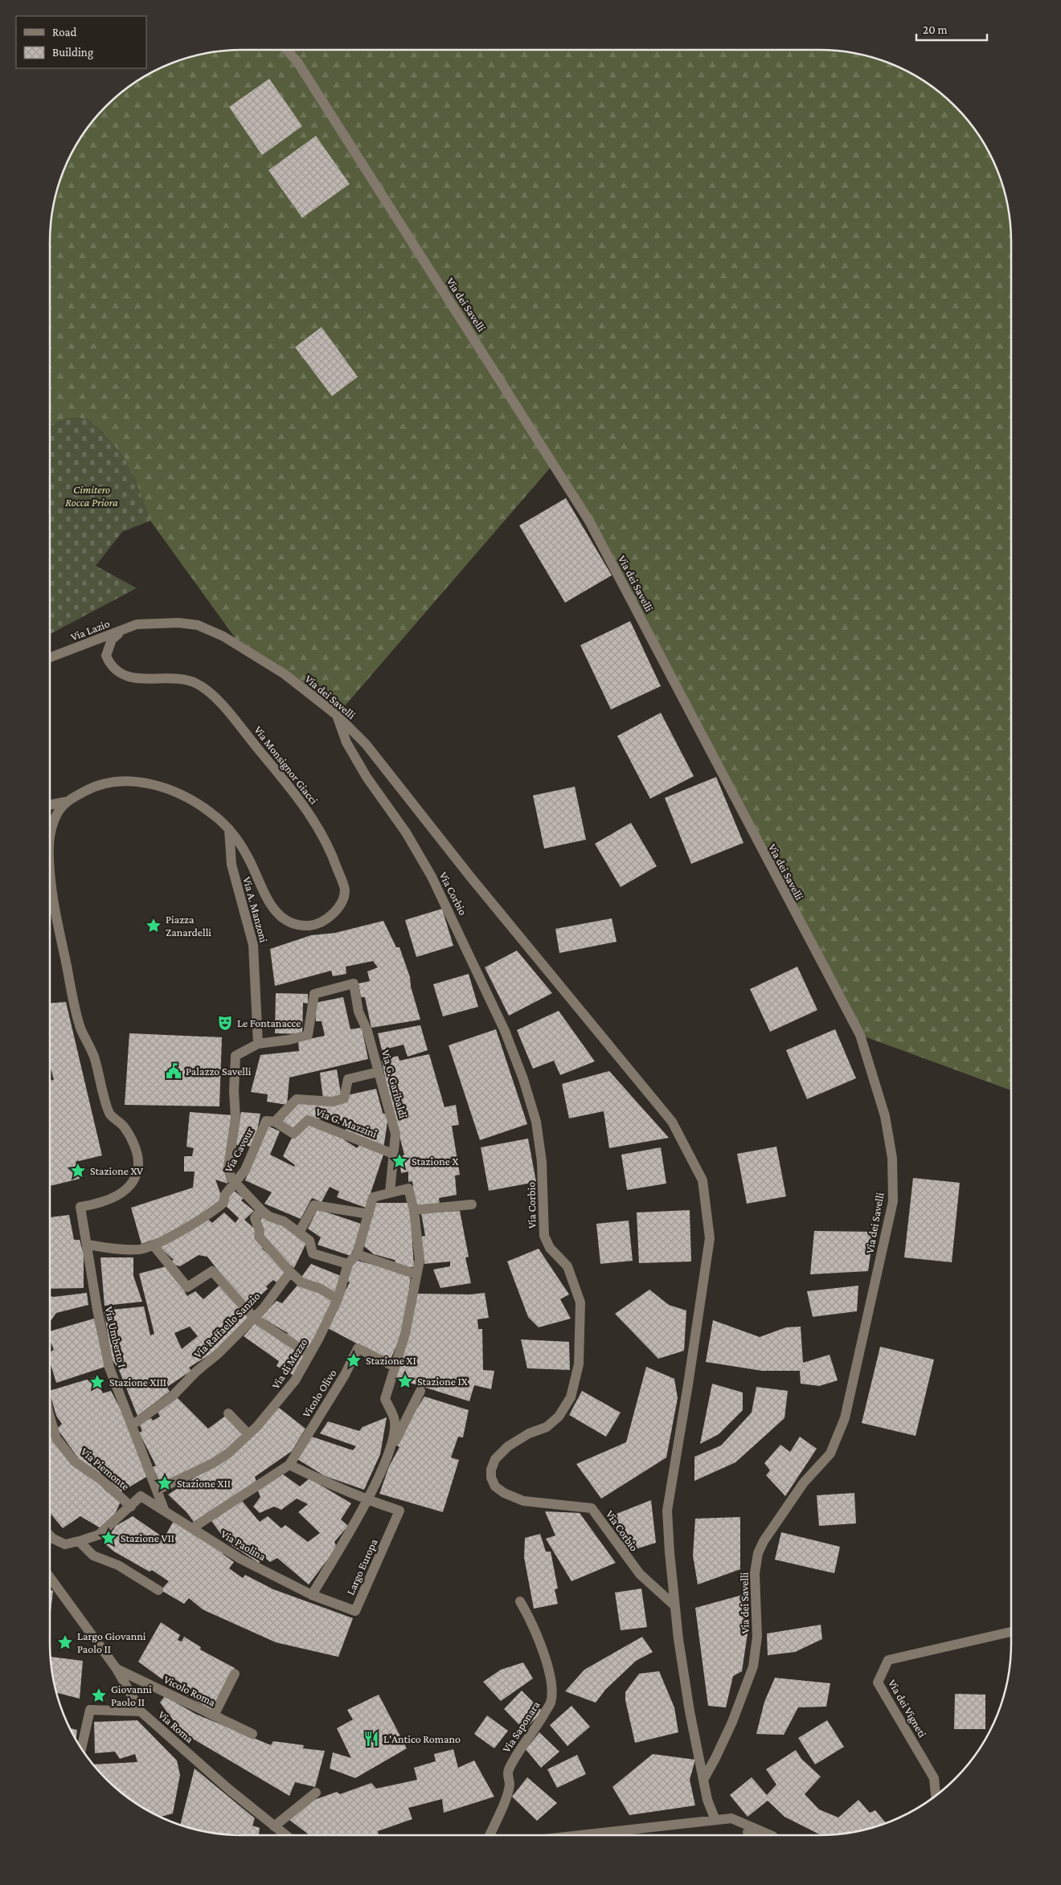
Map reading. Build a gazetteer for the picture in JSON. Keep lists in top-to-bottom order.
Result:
{
  "streets": {
    "street": [
      "Via dei Savelli",
      "Via Lazio",
      "Via Monsignor Giacci",
      "Via Corbio",
      "Via A. Manzoni",
      "Via G. Garibaldi",
      "Via G. Mazzini",
      "Via Cavour",
      "Via Raffaello Sanzio",
      "Via Umberto I",
      "Via di Mezzo",
      "Vicolo Olivo",
      "Via Piemonte",
      "Via Paolina",
      "Largo Europa",
      "Vicolo Roma",
      "Via dei Vigneti",
      "Via Roma",
      "Via Saponara"
    ]
  },
  "crossings": [
    ["Via dei Savelli", "Via Lazio"],
    ["Via dei Savelli", "Via Monsignor Giacci"],
    ["Via dei Savelli", "Via Corbio"],
    ["Via Lazio", "Via Monsignor Giacci"],
    ["Via Monsignor Giacci", "Via A. Manzoni"],
    ["Via Monsignor Giacci", "Via Umberto I"],
    ["Via A. Manzoni", "Via G. Garibaldi"],
    ["Via G. Garibaldi", "Via G. Mazzini"],
    ["Via G. Garibaldi", "Via Cavour"],
    ["Via G. Garibaldi", "Via di Mezzo"],
    ["Via G. Mazzini", "Via Cavour"],
    ["Via Raffaello Sanzio", "Via Umberto I"],
    ["Via Umberto I", "Via di Mezzo"],
    ["Via Umberto I", "Via Paolina"],
    ["Vicolo Olivo", "Via Paolina"],
    ["Via Piemonte", "Via Paolina"],
    ["Via Paolina", "Largo Europa"],
    ["Vicolo Roma", "Via Roma"]
  ],
  "parks": ["Cimitero Rocca Priora"],
  "places": {
    "place": [
      "Piazza Zanardelli",
      "Stazione X",
      "Stazione XV",
      "Stazione XI",
      "Stazione IX",
      "Stazione XIII",
      "Stazione XII",
      "Stazione VII",
      "Largo Giovanni Paolo II",
      "Giovanni Paolo II"
    ],
    "theatre": ["Le Fontanacce"],
    "public building": ["Palazzo Savelli"],
    "restaurant": ["L'Antico Romano"]
  },
  "legend": ["Road", "Building"],
  "scale_bar": "20 m"
}
